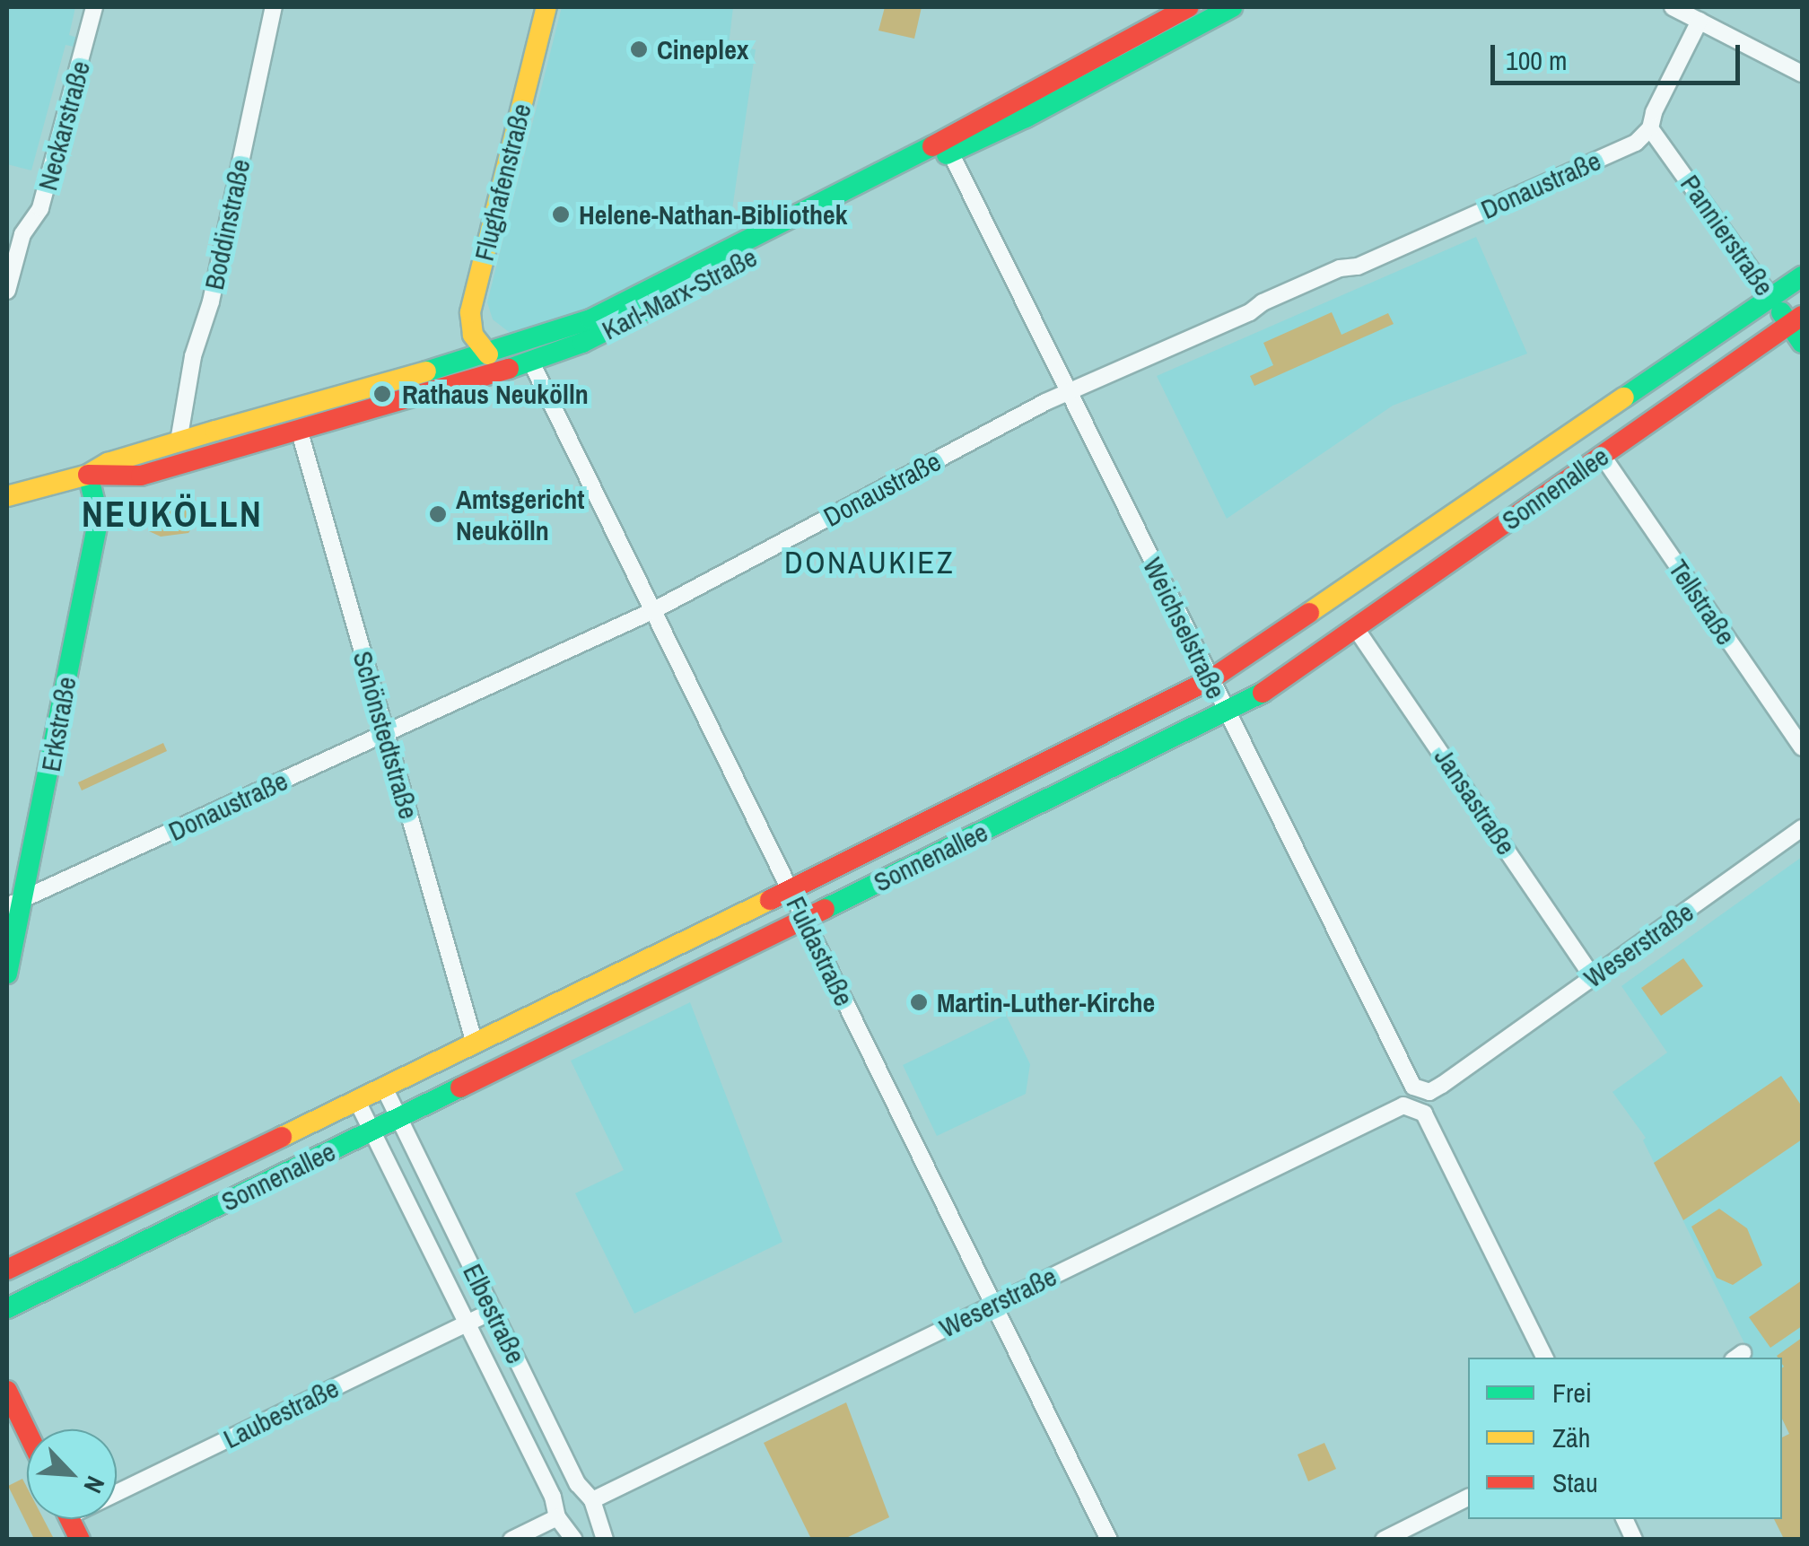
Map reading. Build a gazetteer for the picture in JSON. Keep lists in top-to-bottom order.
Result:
{
  "streets": {
    "main road": [
      "Flughafenstraße",
      "Pannierstraße",
      "Karl-Marx-Straße",
      "Sonnenallee",
      "Erkstraße"
    ],
    "street": [
      "Neckarstraße",
      "Donaustraße",
      "Boddinstraße",
      "Tellstraße",
      "Weichselstraße",
      "Schönstedtstraße",
      "Jansastraße",
      "Weserstraße",
      "Fuldastraße",
      "Elbestraße",
      "Laubestraße"
    ]
  },
  "crossings": [
    ["Flughafenstraße", "Karl-Marx-Straße"],
    ["Donaustraße", "Pannierstraße"],
    ["Donaustraße", "Weichselstraße"],
    ["Donaustraße", "Erkstraße"],
    ["Donaustraße", "Schönstedtstraße"],
    ["Donaustraße", "Fuldastraße"],
    ["Boddinstraße", "Karl-Marx-Straße"],
    ["Pannierstraße", "Sonnenallee"],
    ["Karl-Marx-Straße", "Weichselstraße"],
    ["Karl-Marx-Straße", "Erkstraße"],
    ["Karl-Marx-Straße", "Schönstedtstraße"],
    ["Karl-Marx-Straße", "Fuldastraße"],
    ["Sonnenallee", "Tellstraße"],
    ["Sonnenallee", "Weichselstraße"],
    ["Sonnenallee", "Schönstedtstraße"],
    ["Sonnenallee", "Jansastraße"],
    ["Sonnenallee", "Fuldastraße"],
    ["Sonnenallee", "Elbestraße"],
    ["Weichselstraße", "Weserstraße"],
    ["Jansastraße", "Weserstraße"],
    ["Weserstraße", "Fuldastraße"],
    ["Weserstraße", "Elbestraße"],
    ["Elbestraße", "Laubestraße"]
  ],
  "districts": ["NEUKÖLLN", "DONAUKIEZ"],
  "places": [
    "Cineplex",
    "Helene-Nathan-Bibliothek",
    "Rathaus Neukölln",
    "Amtsgericht Neukölln",
    "Martin-Luther-Kirche"
  ],
  "legend": ["Frei", "Zäh", "Stau"],
  "scale_bar": "100 m",
  "north": "bottom right"
}
